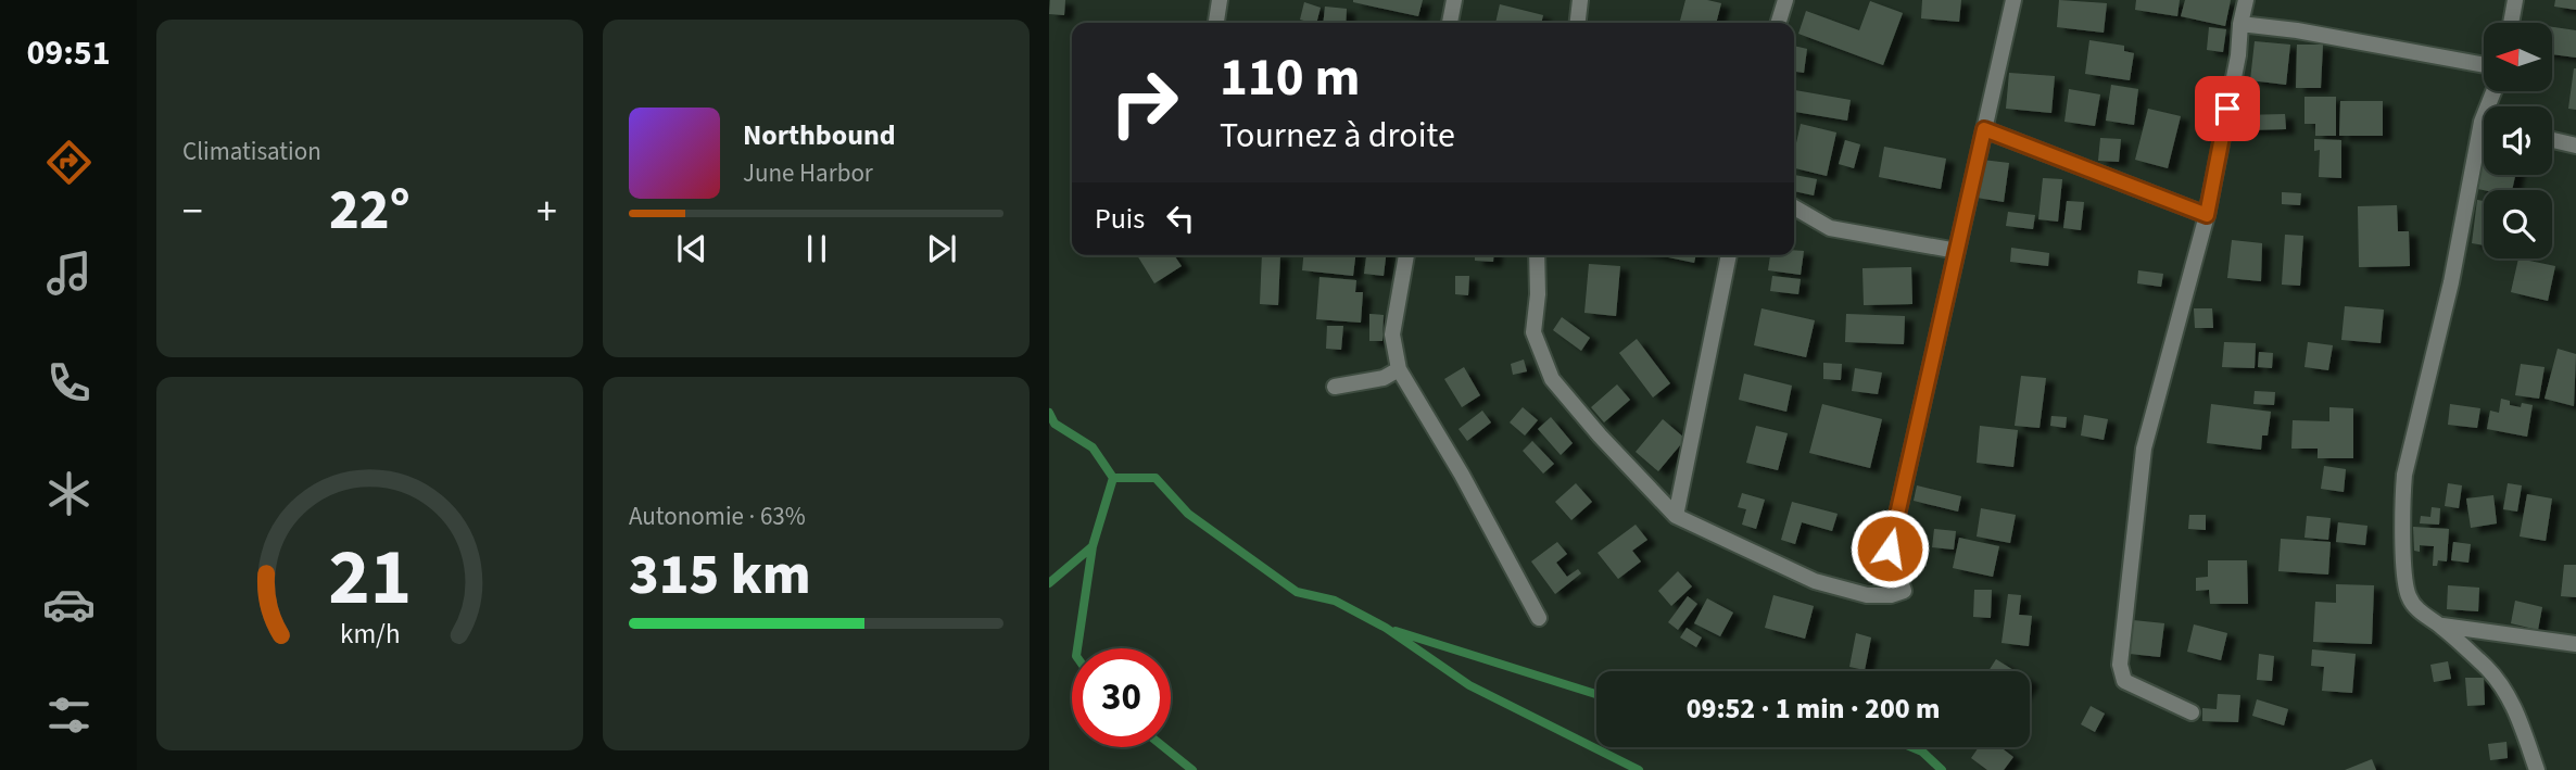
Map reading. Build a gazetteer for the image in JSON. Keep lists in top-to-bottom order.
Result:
{
  "north": "left",
  "page": {
    "tabs": "09:51",
    "tile": [
      "Climatisation",
      ["Autonomie · 63%", "315 km"]
    ],
    "turn": ["110 m", "Tournez à droite"],
    "song": ["Northbound", "June Harbor"],
    "heat": ["−", "22°", "+"],
    "then": "Puis",
    "limit": "30",
    "trip": "09:52 · 1 min · 200 m",
    "gauge": ["21", "km/h"]
  }
}
